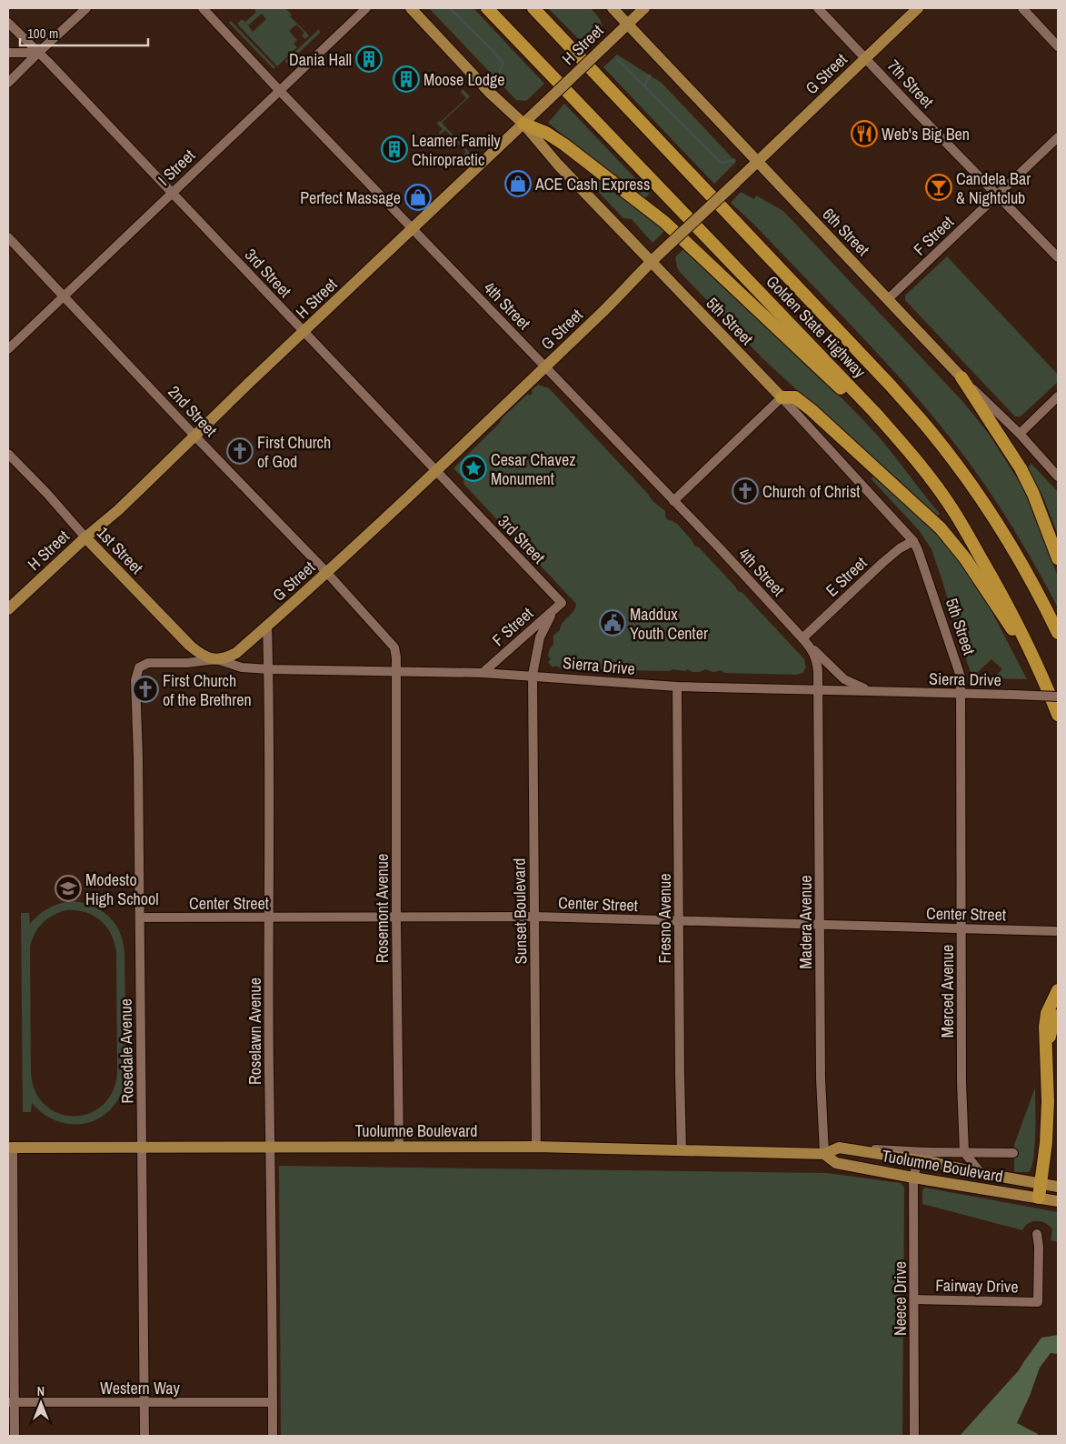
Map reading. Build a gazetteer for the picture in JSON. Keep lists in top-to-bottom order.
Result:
{
  "streets": {
    "highway": ["Golden State Highway"],
    "main road": [
      "H Street",
      "G Street",
      "6th Street",
      "5th Street",
      "1st Street",
      "Tuolumne Boulevard"
    ],
    "street": [
      "7th Street",
      "I Street",
      "F Street",
      "3rd Street",
      "4th Street",
      "2nd Street",
      "E Street",
      "Sierra Drive",
      "Center Street",
      "Rosemont Avenue",
      "Sunset Boulevard",
      "Fresno Avenue",
      "Madera Avenue",
      "Merced Avenue",
      "Roselawn Avenue",
      "Rosedale Avenue",
      "Fairway Drive",
      "Neece Drive",
      "Western Way"
    ]
  },
  "crossings": [
    ["H Street", "6th Street"],
    ["H Street", "3rd Street"],
    ["H Street", "4th Street"],
    ["H Street", "5th Street"],
    ["H Street", "2nd Street"],
    ["H Street", "1st Street"],
    ["G Street", "7th Street"],
    ["G Street", "6th Street"],
    ["G Street", "3rd Street"],
    ["G Street", "4th Street"],
    ["G Street", "5th Street"],
    ["G Street", "2nd Street"],
    ["G Street", "1st Street"],
    ["G Street", "Sierra Drive"],
    ["G Street", "Roselawn Avenue"],
    ["7th Street", "F Street"],
    ["I Street", "3rd Street"],
    ["I Street", "4th Street"],
    ["I Street", "2nd Street"],
    ["6th Street", "F Street"],
    ["F Street", "3rd Street"],
    ["F Street", "Sierra Drive"],
    ["4th Street", "E Street"],
    ["4th Street", "Sierra Drive"],
    ["4th Street", "Madera Avenue"],
    ["5th Street", "E Street"],
    ["5th Street", "Sierra Drive"],
    ["5th Street", "Merced Avenue"],
    ["Golden State Highway", "Sierra Drive"],
    ["2nd Street", "Sierra Drive"],
    ["2nd Street", "Rosemont Avenue"],
    ["1st Street", "Sierra Drive"],
    ["Sierra Drive", "Rosemont Avenue"],
    ["Sierra Drive", "Sunset Boulevard"],
    ["Sierra Drive", "Fresno Avenue"],
    ["Sierra Drive", "Madera Avenue"],
    ["Sierra Drive", "Merced Avenue"],
    ["Sierra Drive", "Roselawn Avenue"],
    ["Sierra Drive", "Rosedale Avenue"],
    ["Center Street", "Rosemont Avenue"],
    ["Center Street", "Sunset Boulevard"],
    ["Center Street", "Fresno Avenue"],
    ["Center Street", "Madera Avenue"],
    ["Center Street", "Merced Avenue"],
    ["Center Street", "Roselawn Avenue"],
    ["Center Street", "Rosedale Avenue"],
    ["Rosemont Avenue", "Tuolumne Boulevard"],
    ["Sunset Boulevard", "Tuolumne Boulevard"],
    ["Fresno Avenue", "Tuolumne Boulevard"],
    ["Madera Avenue", "Tuolumne Boulevard"],
    ["Merced Avenue", "Tuolumne Boulevard"],
    ["Roselawn Avenue", "Tuolumne Boulevard"],
    ["Roselawn Avenue", "Western Way"],
    ["Rosedale Avenue", "Tuolumne Boulevard"],
    ["Rosedale Avenue", "Western Way"],
    ["Tuolumne Boulevard", "Neece Drive"],
    ["Fairway Drive", "Neece Drive"]
  ],
  "places": {
    "building": ["Dania Hall", "Moose Lodge", "Leamer Family Chiropractic"],
    "restaurant": ["Web's Big Ben"],
    "shop": ["ACE Cash Express", "Perfect Massage"],
    "bar": ["Candela Bar & Nightclub"],
    "church": ["First Church of God", "Church of Christ", "First Church of the Brethren"],
    "place": ["Cesar Chavez Monument"],
    "public building": ["Maddux Youth Center"],
    "school or university": ["Modesto High School"]
  },
  "scale_bar": "100 m",
  "north": "top"
}
